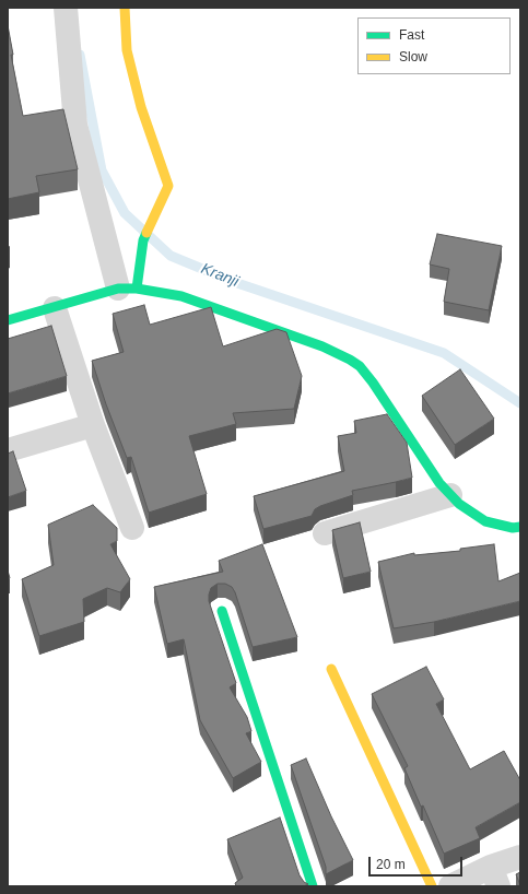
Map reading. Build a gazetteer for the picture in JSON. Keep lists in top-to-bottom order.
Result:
{
  "water": ["Kranji"],
  "legend": ["Fast", "Slow"],
  "scale_bar": "20 m"
}
